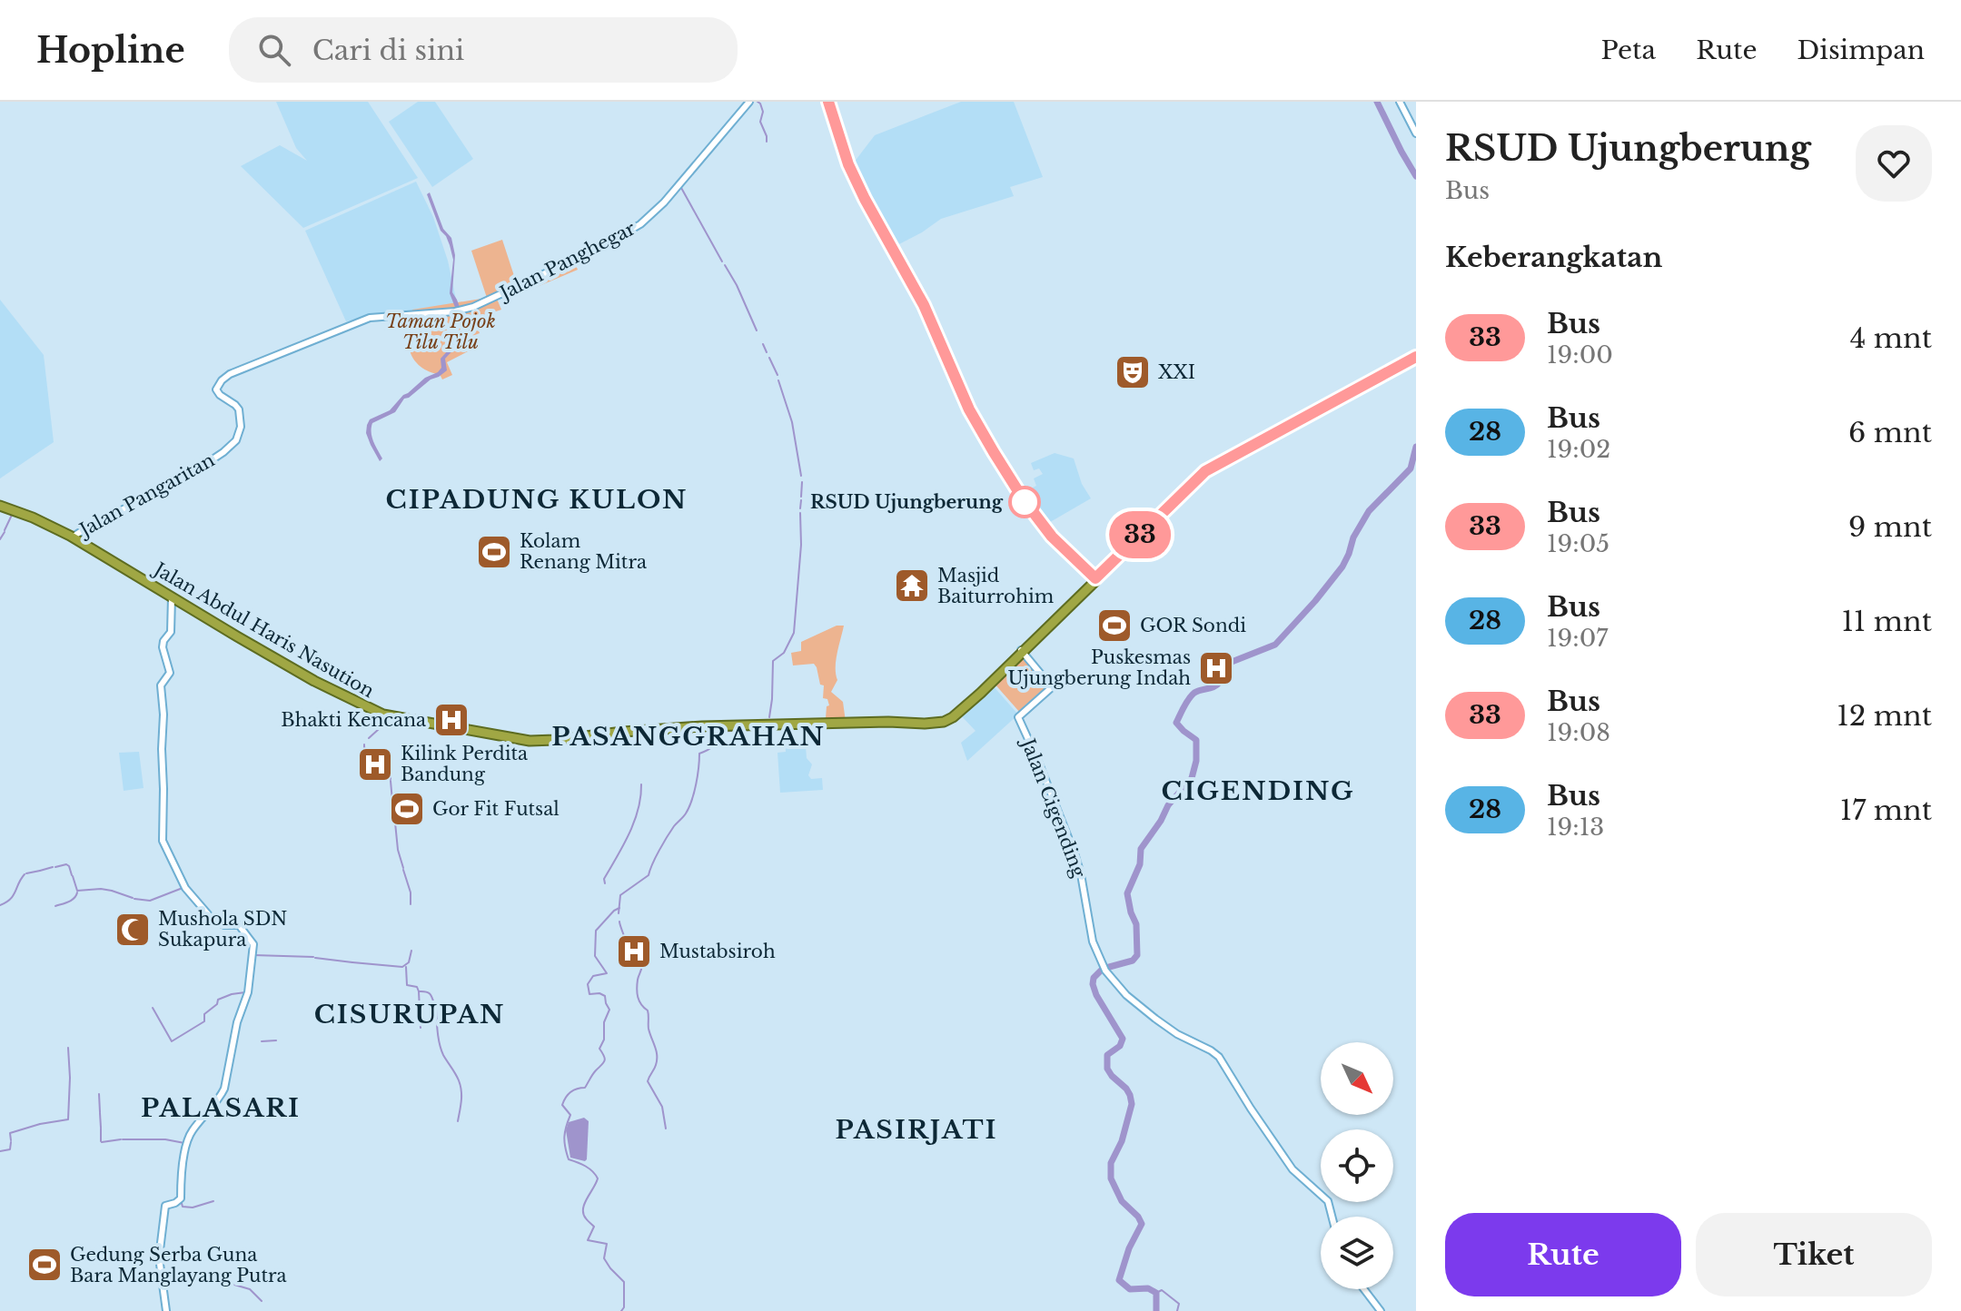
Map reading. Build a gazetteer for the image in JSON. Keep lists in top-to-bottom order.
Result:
{
  "streets": {
    "highway": ["Jalan Abdul Haris Nasution"],
    "street": ["Jalan Panghegar", "Jalan Pangaritan", "Jalan Cigending"]
  },
  "crossings": [
    ["Jalan Panghegar", "Jalan Pangaritan"],
    ["Jalan Pangaritan", "Jalan Abdul Haris Nasution"],
    ["Jalan Abdul Haris Nasution", "Jalan Cigending"]
  ],
  "districts": [
    "CIPADUNG KULON",
    "PASANGGRAHAN",
    "CIGENDING",
    "CISURUPAN",
    "PALASARI",
    "PASIRJATI"
  ],
  "parks": ["Taman Pojok Tilu Tilu"],
  "places": {
    "theatre": ["XXI"],
    "other": ["RSUD Ujungberung"],
    "sports": [
      "Kolam Renang Mitra",
      "GOR Sondi",
      "Gor Fit Futsal",
      "Gedung Serba Guna Bara Manglayang Putra"
    ],
    "temple": ["Masjid Baiturrohim"],
    "hospital": [
      "Puskesmas Ujungberung Indah",
      "Bhakti Kencana",
      "Kilink Perdita Bandung",
      "Mustabsiroh"
    ],
    "mosque": ["Mushola SDN Sukapura"]
  },
  "lines": ["bus line 33"],
  "north": "bottom right",
  "page": {
    "header": "Hopline",
    "search": "Cari di sini",
    "nav": ["Peta", "Rute", "Disimpan"],
    "on_map": "33",
    "heading": [
      ["RSUD Ujungberung", "Bus"],
      "Keberangkatan"
    ],
    "list": [
      {
        "mark": "33",
        "name": "Bus",
        "note": "19:00",
        "value": "4 mnt"
      },
      {
        "mark": "28",
        "name": "Bus",
        "note": "19:02",
        "value": "6 mnt"
      },
      {
        "mark": "33",
        "name": "Bus",
        "note": "19:05",
        "value": "9 mnt"
      },
      {
        "mark": "28",
        "name": "Bus",
        "note": "19:07",
        "value": "11 mnt"
      },
      {
        "mark": "33",
        "name": "Bus",
        "note": "19:08",
        "value": "12 mnt"
      },
      {
        "mark": "28",
        "name": "Bus",
        "note": "19:13",
        "value": "17 mnt"
      }
    ],
    "buttons": ["Rute", "Tiket"]
  }
}
